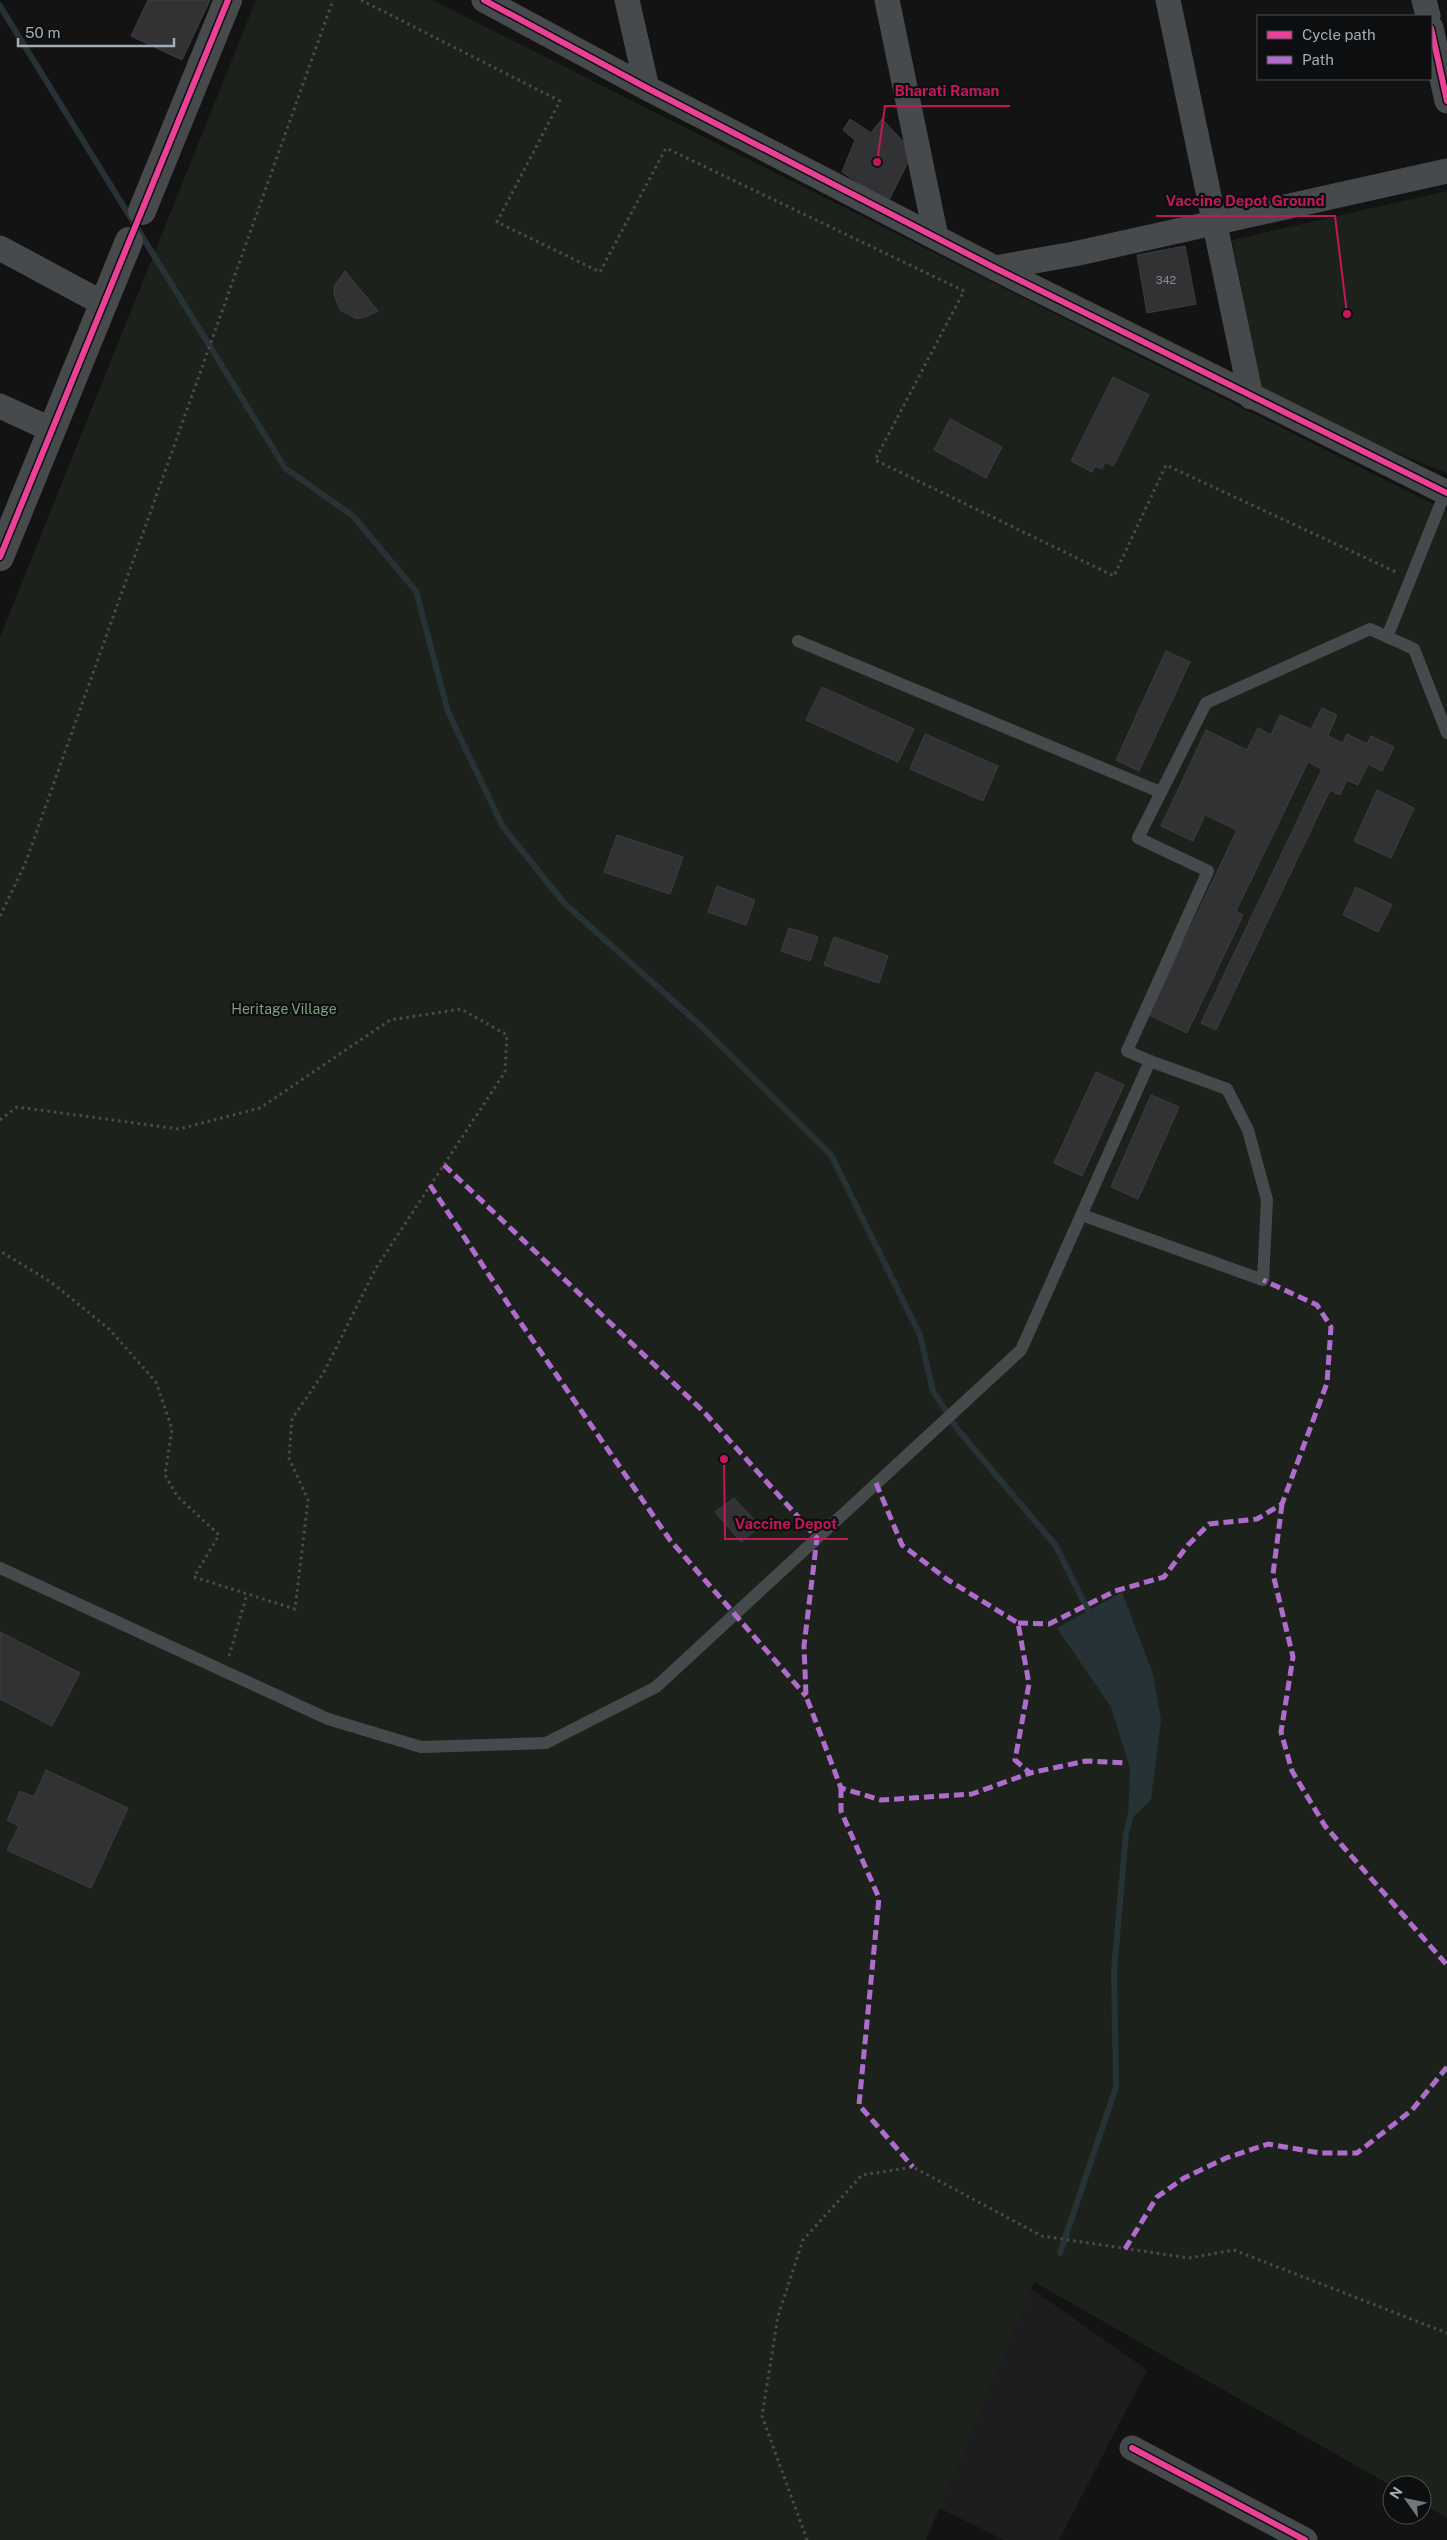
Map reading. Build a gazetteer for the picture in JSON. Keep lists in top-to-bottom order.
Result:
{
  "parks": ["Heritage Village"],
  "places": ["Bharati Raman", "Vaccine Depot Ground", "Vaccine Depot"],
  "house_numbers": ["342"],
  "legend": ["Cycle path", "Path"],
  "scale_bar": "50 m",
  "north": "top left"
}
